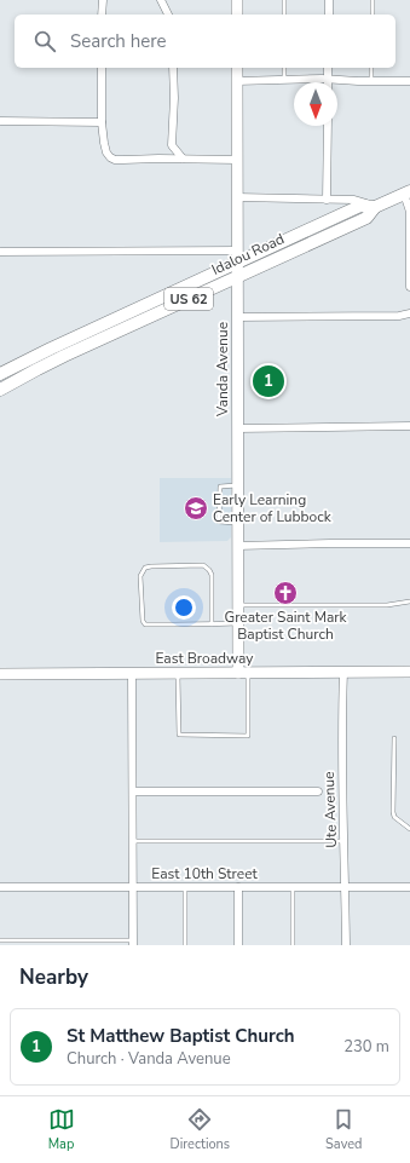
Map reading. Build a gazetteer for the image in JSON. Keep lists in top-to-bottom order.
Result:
{
  "streets": {
    "main road": ["Idalou Road", "US 62"],
    "street": [
      "Vanda Avenue",
      "East Broadway",
      "Ute Avenue",
      "East 10th Street"
    ]
  },
  "crossings": [
    ["Idalou Road", "Vanda Avenue"],
    ["Vanda Avenue", "East Broadway"],
    ["East Broadway", "Ute Avenue"],
    ["Ute Avenue", "East 10th Street"]
  ],
  "places": {
    "school or university": ["Early Learning Center of Lubbock"],
    "church": ["Greater Saint Mark Baptist Church"]
  },
  "north": "bottom",
  "page": {
    "search": "Search here",
    "pins": "1",
    "heading": "Nearby",
    "list": [
      {
        "mark": "1",
        "name": "St Matthew Baptist Church",
        "note": "Church · Vanda Avenue",
        "value": "230 m"
      }
    ],
    "nav": ["Map", "Directions", "Saved"]
  }
}
